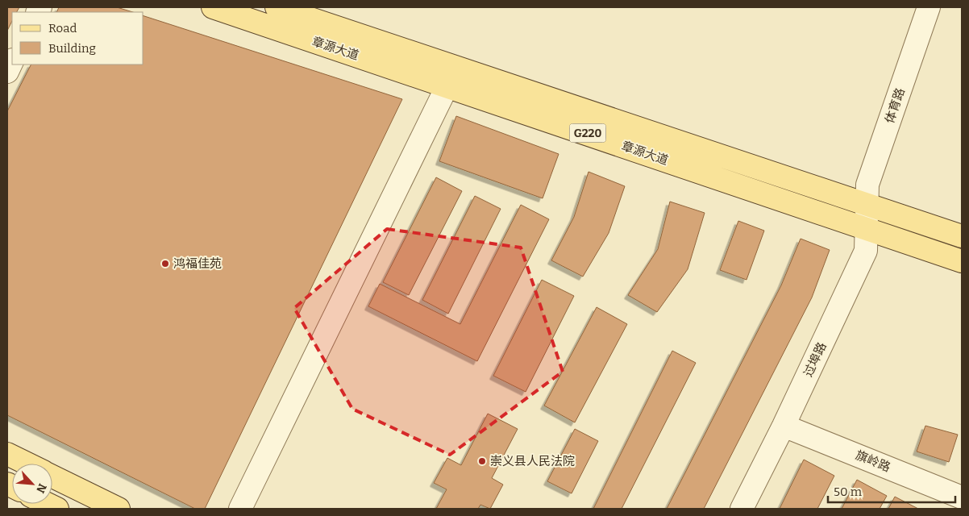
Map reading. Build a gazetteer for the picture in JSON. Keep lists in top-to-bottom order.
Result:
{
  "streets": {
    "main road": ["章源大道", "G220"],
    "street": ["体育路", "过埠路", "旗岭路"]
  },
  "crossings": [
    ["章源大道", "体育路"],
    ["章源大道", "过埠路"],
    ["体育路", "过埠路"],
    ["过埠路", "旗岭路"]
  ],
  "places": ["鸿福佳苑", "崇义县人民法院"],
  "legend": ["Road", "Building"],
  "scale_bar": "50 m",
  "north": "bottom right"
}
